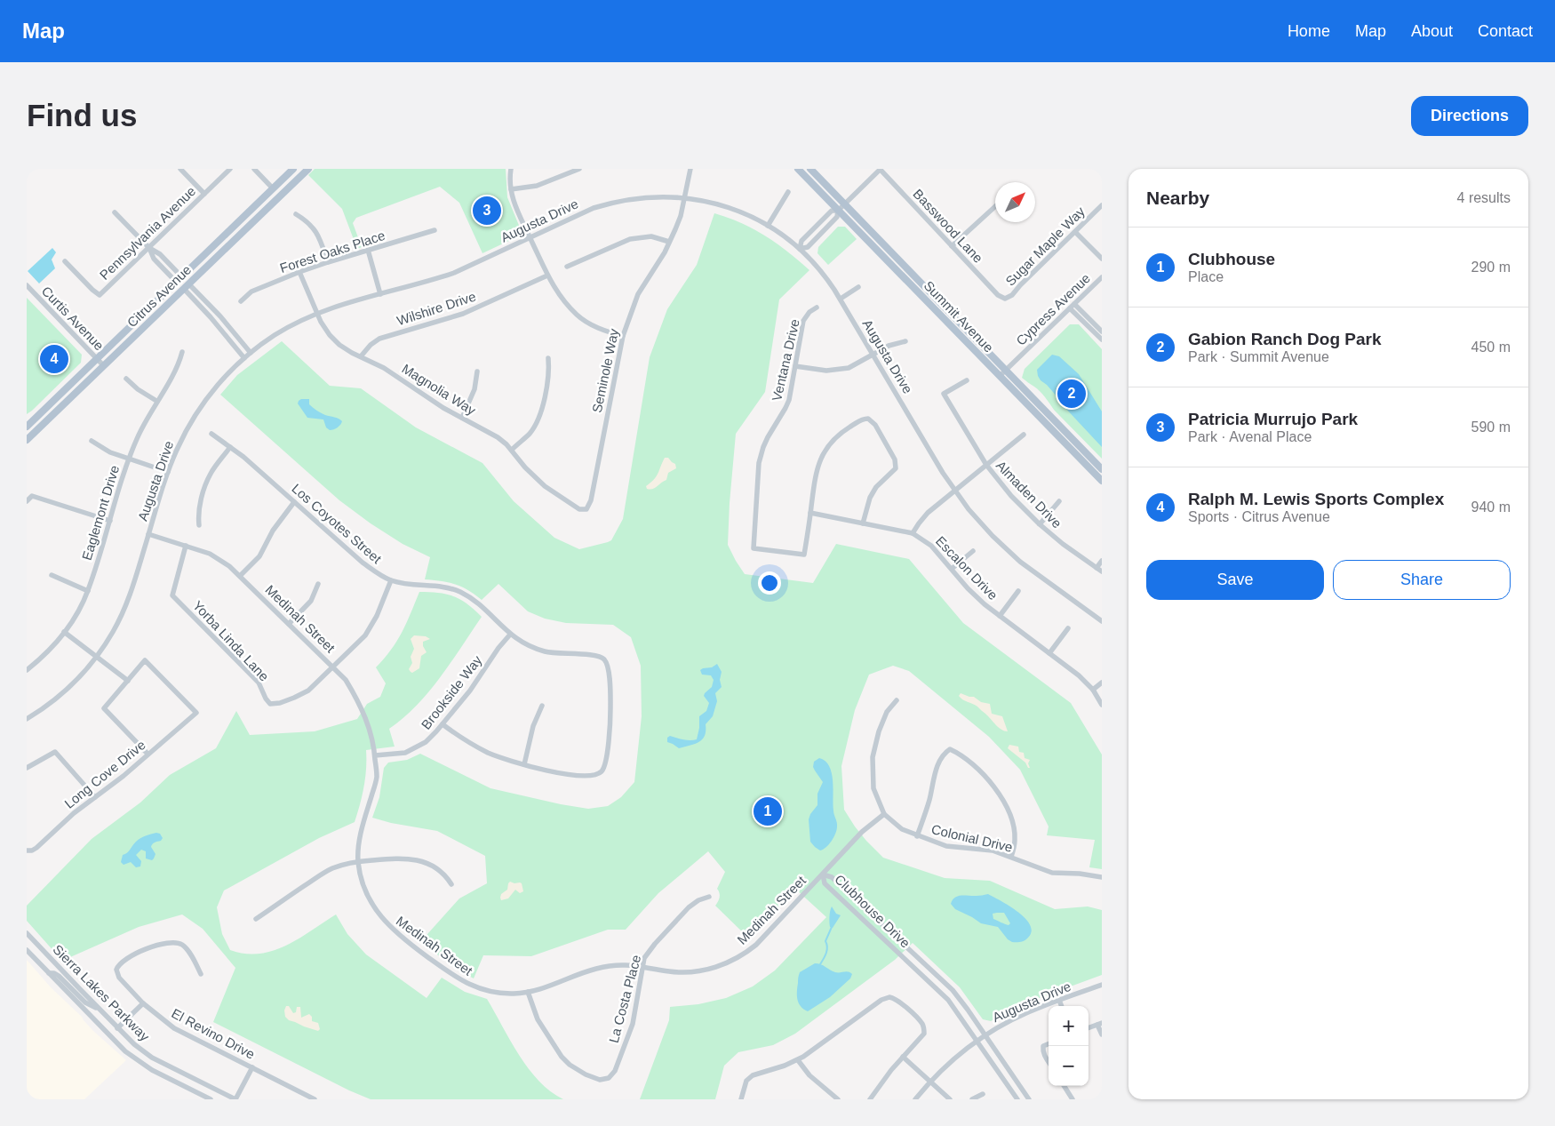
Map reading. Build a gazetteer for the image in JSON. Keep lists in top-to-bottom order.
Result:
{
  "streets": {
    "main road": ["Citrus Avenue", "Summit Avenue"],
    "street": [
      "Augusta Drive",
      "Basswood Lane",
      "Pennsylvania Avenue",
      "Sugar Maple Way",
      "Forest Oaks Place",
      "Wilshire Drive",
      "Cypress Avenue",
      "Curtis Avenue",
      "Ventana Drive",
      "Seminole Way",
      "Magnolia Way",
      "Almaden Drive",
      "Eaglemont Drive",
      "Los Coyotes Street",
      "Escalon Drive",
      "Medinah Street",
      "Yorba Linda Lane",
      "Brookside Way",
      "Long Cove Drive",
      "Colonial Drive",
      "Clubhouse Drive",
      "Sierra Lakes Parkway",
      "La Costa Place",
      "El Revino Drive"
    ]
  },
  "crossings": [
    ["Augusta Drive", "Seminole Way"],
    ["Augusta Drive", "Magnolia Way"],
    ["Augusta Drive", "Medinah Street"],
    ["Augusta Drive", "Clubhouse Drive"],
    ["Basswood Lane", "Sugar Maple Way"],
    ["Forest Oaks Place", "Magnolia Way"],
    ["Citrus Avenue", "Curtis Avenue"],
    ["Wilshire Drive", "Magnolia Way"],
    ["Cypress Avenue", "Summit Avenue"],
    ["Ventana Drive", "Escalon Drive"],
    ["Seminole Way", "Magnolia Way"],
    ["Los Coyotes Street", "Brookside Way"],
    ["Medinah Street", "Yorba Linda Lane"],
    ["Medinah Street", "Brookside Way"],
    ["Medinah Street", "Colonial Drive"],
    ["Medinah Street", "Clubhouse Drive"],
    ["Medinah Street", "La Costa Place"]
  ],
  "north": "top right",
  "page": {
    "header": "Map",
    "nav": [
      "Home",
      "Map",
      "About",
      "Contact"
    ],
    "buttons": [
      "Directions",
      ["Save", "Share"]
    ],
    "title": "Find us",
    "heading": ["Nearby", "4 results"],
    "pins": [
      "3",
      "4",
      "2",
      "1"
    ],
    "list": [
      {
        "mark": "1",
        "name": "Clubhouse",
        "note": "Place",
        "value": "290 m"
      },
      {
        "mark": "2",
        "name": "Gabion Ranch Dog Park",
        "note": "Park · Summit Avenue",
        "value": "450 m"
      },
      {
        "mark": "3",
        "name": "Patricia Murrujo Park",
        "note": "Park · Avenal Place",
        "value": "590 m"
      },
      {
        "mark": "4",
        "name": "Ralph M. Lewis Sports Complex",
        "note": "Sports · Citrus Avenue",
        "value": "940 m"
      }
    ],
    "map_buttons": ["+", "−"]
  }
}
